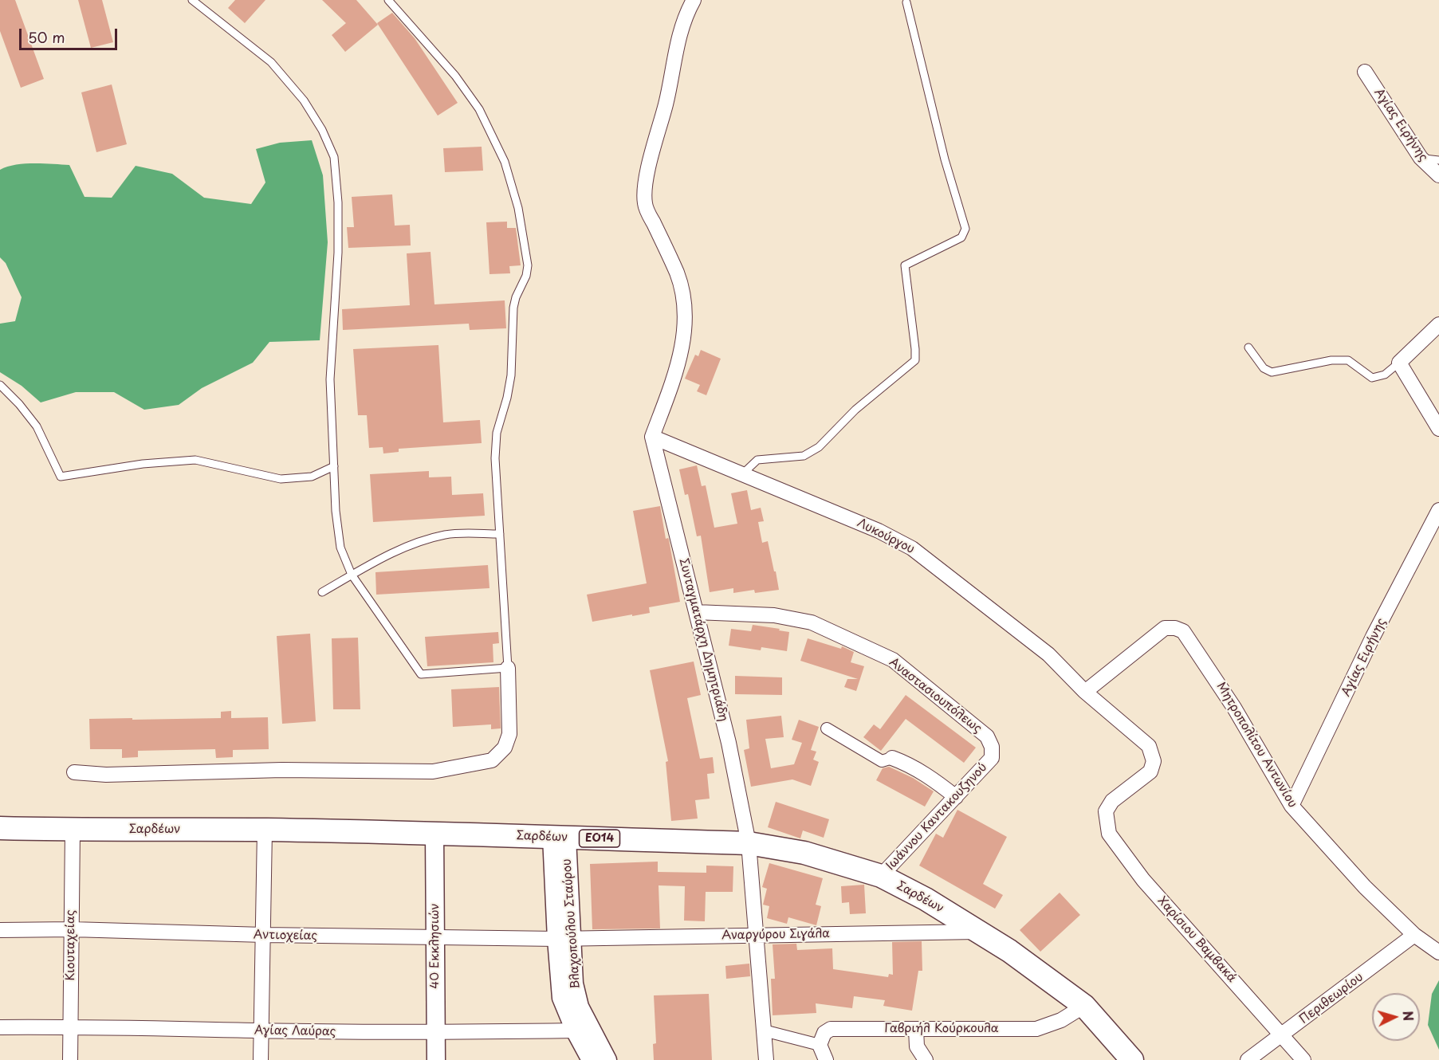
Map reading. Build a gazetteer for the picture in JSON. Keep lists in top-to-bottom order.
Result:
{
  "streets": {
    "main road": ["Σαρδέων", "ΕΟ14"],
    "street": [
      "Αγίας Ειρήνης",
      "Λυκούργου",
      "Συνταγματάρχη Δημητριάδη",
      "Αναστασιουπόλεως",
      "Μητροπολίτου Αντωνίου",
      "Ιωάννου Καντακουζηνού",
      "Βλαχοπούλου Σταύρου",
      "Αναργύρου Σιγάλα",
      "Αντιοχείας",
      "Χαρίσιου Βαμβακά",
      "Κιουταχείας",
      "40 Εκκλησιών",
      "Περιθεωρίου",
      "Γαβριήλ Κούρκουλα",
      "Αγίας Λαύρας"
    ]
  },
  "crossings": [
    ["Αγίας Ειρήνης", "Μητροπολίτου Αντωνίου"],
    ["Λυκούργου", "Συνταγματάρχη Δημητριάδη"],
    ["Λυκούργου", "Μητροπολίτου Αντωνίου"],
    ["Λυκούργου", "Χαρίσιου Βαμβακά"],
    ["Συνταγματάρχη Δημητριάδη", "Αναστασιουπόλεως"],
    ["Συνταγματάρχη Δημητριάδη", "Σαρδέων"],
    ["Συνταγματάρχη Δημητριάδη", "Αναργύρου Σιγάλα"],
    ["Αναστασιουπόλεως", "Ιωάννου Καντακουζηνού"],
    ["Μητροπολίτου Αντωνίου", "Περιθεωρίου"],
    ["Ιωάννου Καντακουζηνού", "Σαρδέων"],
    ["Σαρδέων", "Βλαχοπούλου Σταύρου"],
    ["Σαρδέων", "Αναργύρου Σιγάλα"],
    ["Σαρδέων", "Κιουταχείας"],
    ["Σαρδέων", "40 Εκκλησιών"],
    ["Σαρδέων", "Γαβριήλ Κούρκουλα"],
    ["Βλαχοπούλου Σταύρου", "Αναργύρου Σιγάλα"],
    ["Βλαχοπούλου Σταύρου", "Αντιοχείας"],
    ["Βλαχοπούλου Σταύρου", "Αγίας Λαύρας"],
    ["Αναργύρου Σιγάλα", "Αντιοχείας"],
    ["Αντιοχείας", "Κιουταχείας"],
    ["Αντιοχείας", "40 Εκκλησιών"],
    ["Χαρίσιου Βαμβακά", "Περιθεωρίου"],
    ["Κιουταχείας", "Αγίας Λαύρας"],
    ["40 Εκκλησιών", "Αγίας Λαύρας"]
  ],
  "scale_bar": "50 m",
  "north": "right"
}
